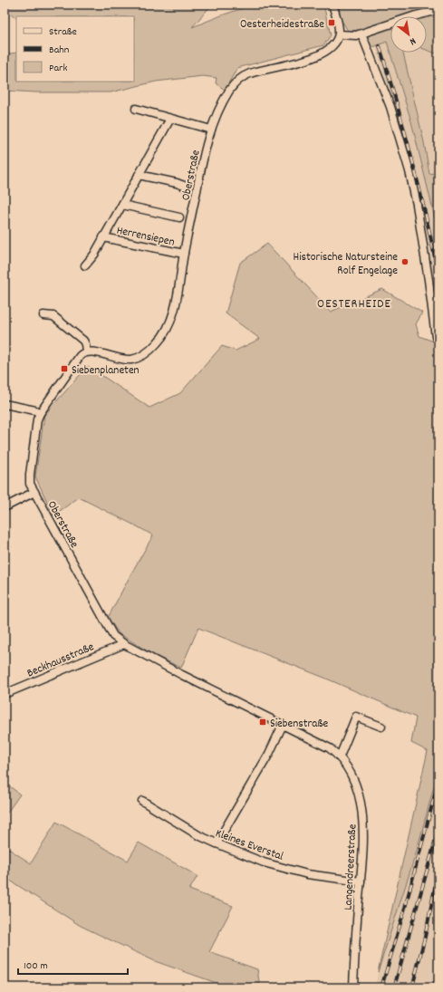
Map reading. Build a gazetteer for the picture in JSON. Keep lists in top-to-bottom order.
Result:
{
  "streets": {
    "street": [
      "Oberstraße",
      "Herrensiepen",
      "Beckhausstraße",
      "Kleines Everstal",
      "Langendreerstraße"
    ]
  },
  "crossings": [
    ["Oberstraße", "Herrensiepen"],
    ["Oberstraße", "Beckhausstraße"],
    ["Oberstraße", "Langendreerstraße"],
    ["Kleines Everstal", "Langendreerstraße"]
  ],
  "districts": ["OESTERHEIDE"],
  "places": {
    "transit": ["Oesterheidestraße", "Siebenplaneten", "Siebenstraße"],
    "other": ["Historische Natursteine Rolf Engelage"]
  },
  "legend": ["Straße", "Bahn", "Park"],
  "scale_bar": "100 m",
  "north": "bottom right"
}
